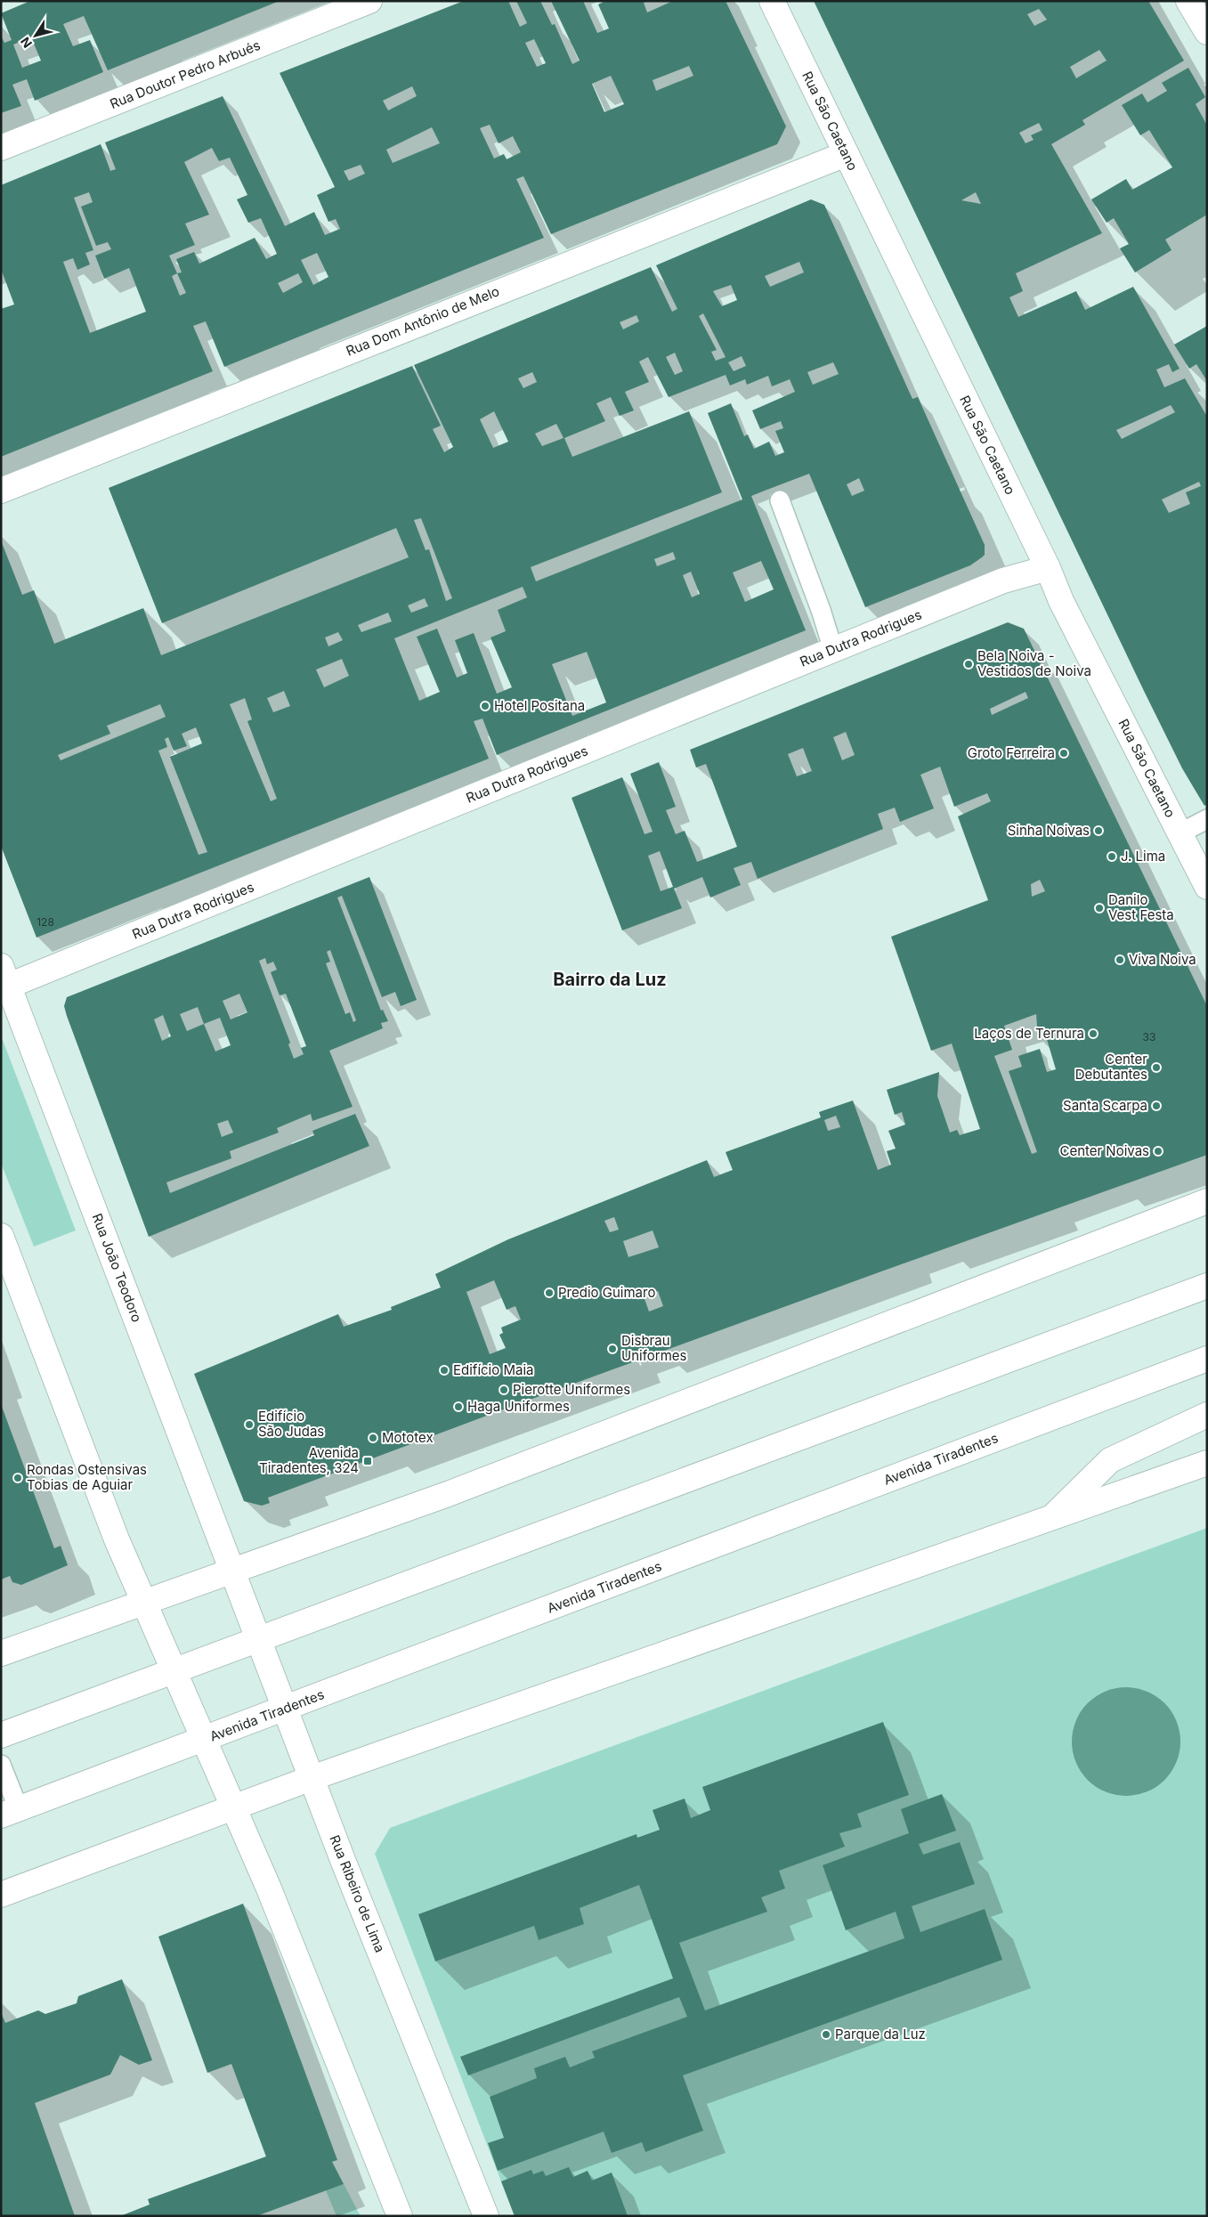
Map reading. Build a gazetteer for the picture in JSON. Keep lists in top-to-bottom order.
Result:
{
  "streets": {
    "main road": [
      "Rua Doutor Pedro Arbués",
      "Rua São Caetano",
      "Rua Dom Antônio de Melo",
      "Rua Dutra Rodrigues",
      "Rua João Teodoro",
      "Avenida Tiradentes",
      "Rua Ribeiro de Lima"
    ]
  },
  "crossings": [
    ["Rua São Caetano", "Rua Dom Antônio de Melo"],
    ["Rua São Caetano", "Rua Dutra Rodrigues"],
    ["Rua Dutra Rodrigues", "Rua João Teodoro"],
    ["Rua João Teodoro", "Rua Ribeiro de Lima"],
    ["Avenida Tiradentes", "Rua Ribeiro de Lima"]
  ],
  "districts": ["Bairro da Luz"],
  "places": {
    "other": [
      "Bela Noiva - Vestidos de Noiva",
      "Hotel Positana",
      "Groto Ferreira",
      "Sinha Noivas",
      "J. Lima",
      "Danilo Vest Festa",
      "Viva Noiva",
      "Laços de Ternura",
      "Center Debutantes",
      "Santa Scarpa",
      "Center Noivas",
      "Predio Guimaro",
      "Disbrau Uniformes",
      "Edifício Maia",
      "Pierotte Uniformes",
      "Haga Uniformes",
      "Edifício São Judas",
      "Mototex",
      "Rondas Ostensivas Tobias de Aguiar",
      "Parque da Luz"
    ],
    "transit": ["Avenida Tiradentes, 324"]
  },
  "house_numbers": ["128", "33"],
  "north": "bottom left"
}
